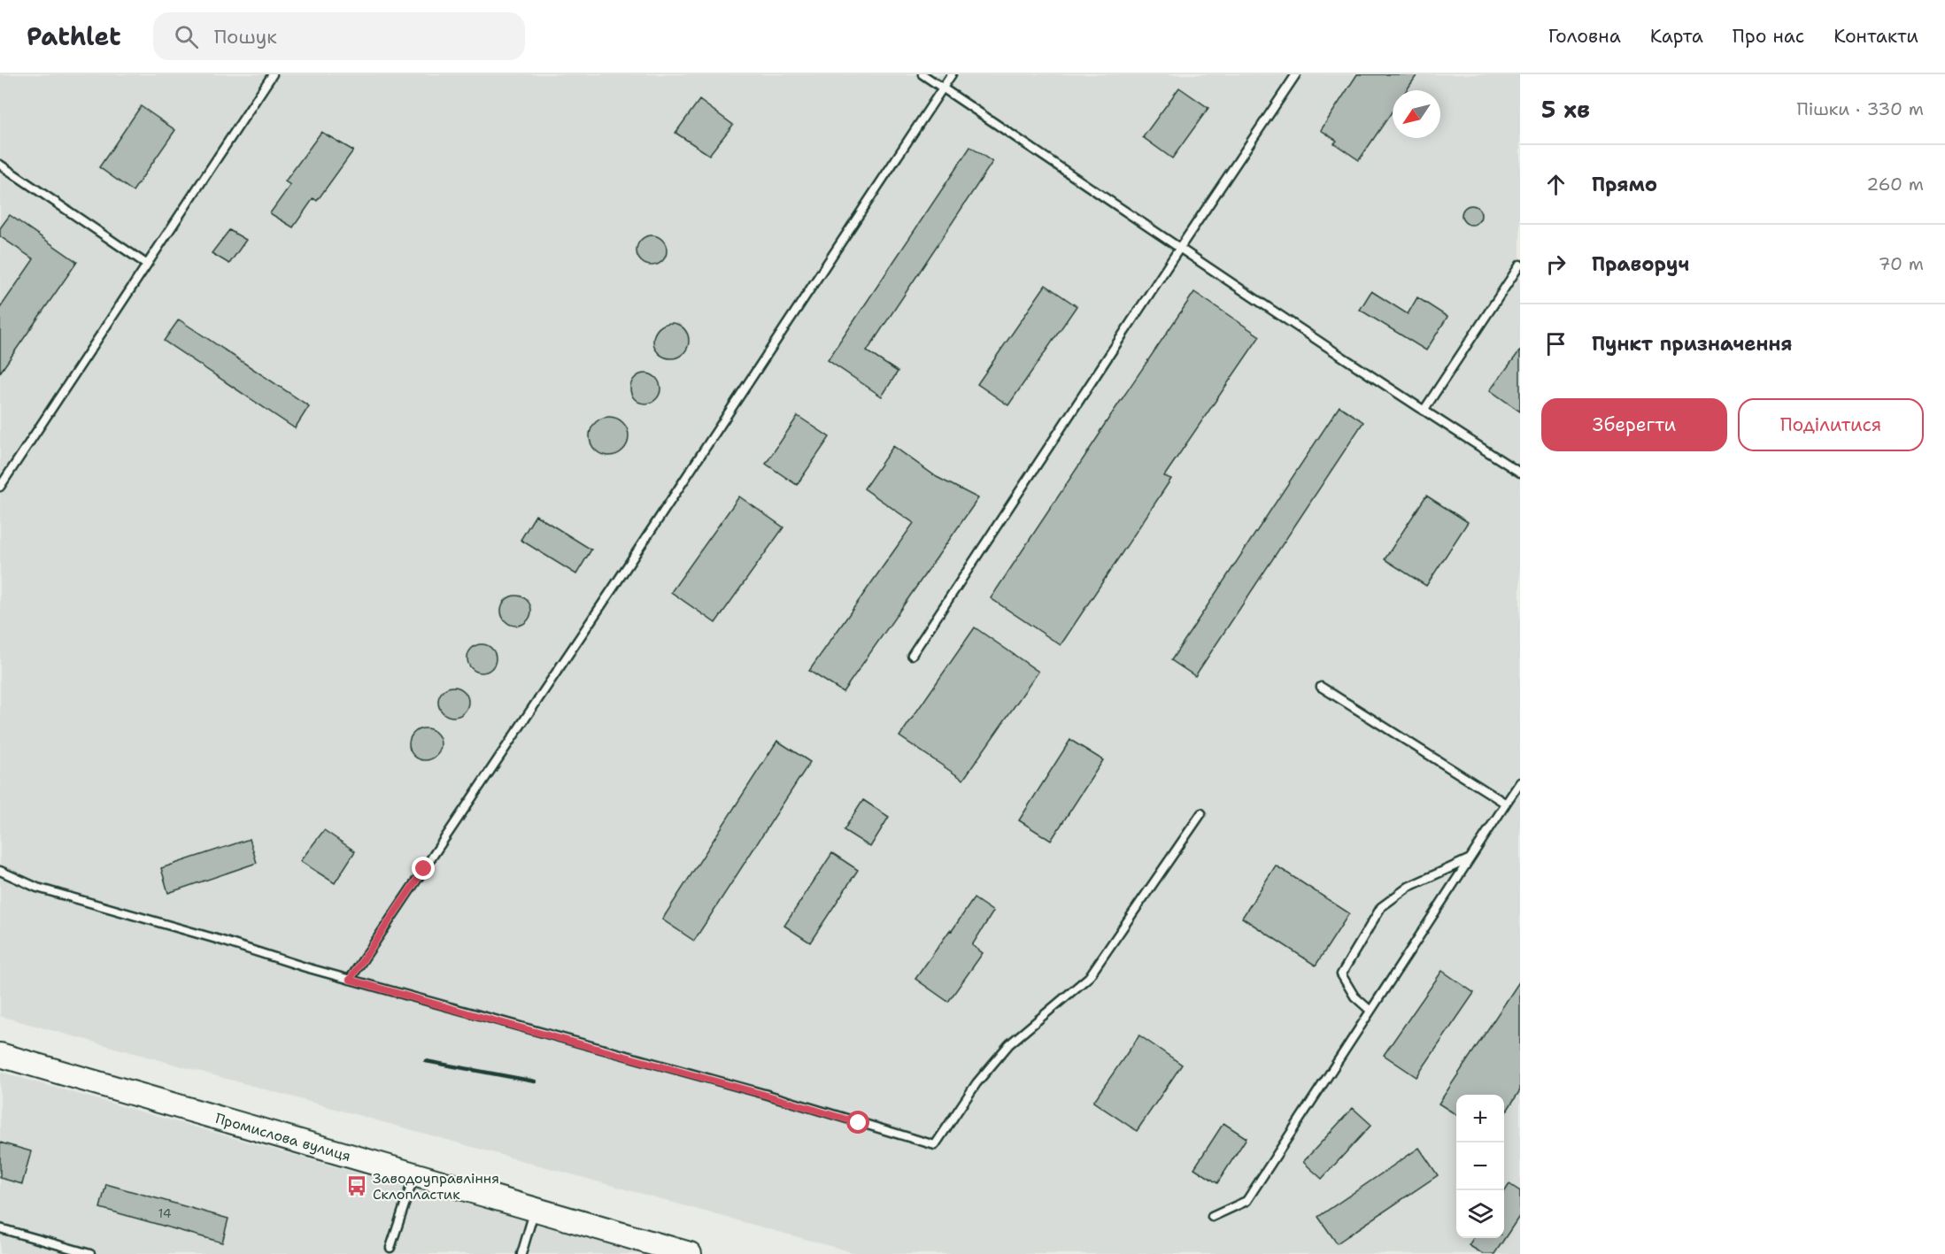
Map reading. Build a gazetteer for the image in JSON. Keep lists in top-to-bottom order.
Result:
{
  "streets": {
    "main road": ["Промислова вулиця"]
  },
  "places": {
    "bus stop": ["Заводоуправління Склопластик"]
  },
  "house_numbers": ["14"],
  "north": "bottom left",
  "page": {
    "header": "Pathlet",
    "search": "Пошук",
    "nav": [
      "Головна",
      "Карта",
      "Про нас",
      "Контакти"
    ],
    "heading": ["5 хв", "Пішки · 330 m"],
    "list": [
      ["Прямо", "260 m"],
      ["Праворуч", "70 m"],
      "Пункт призначення"
    ],
    "buttons": ["Зберегти", "Поділитися"],
    "map_buttons": ["+", "−"]
  }
}
